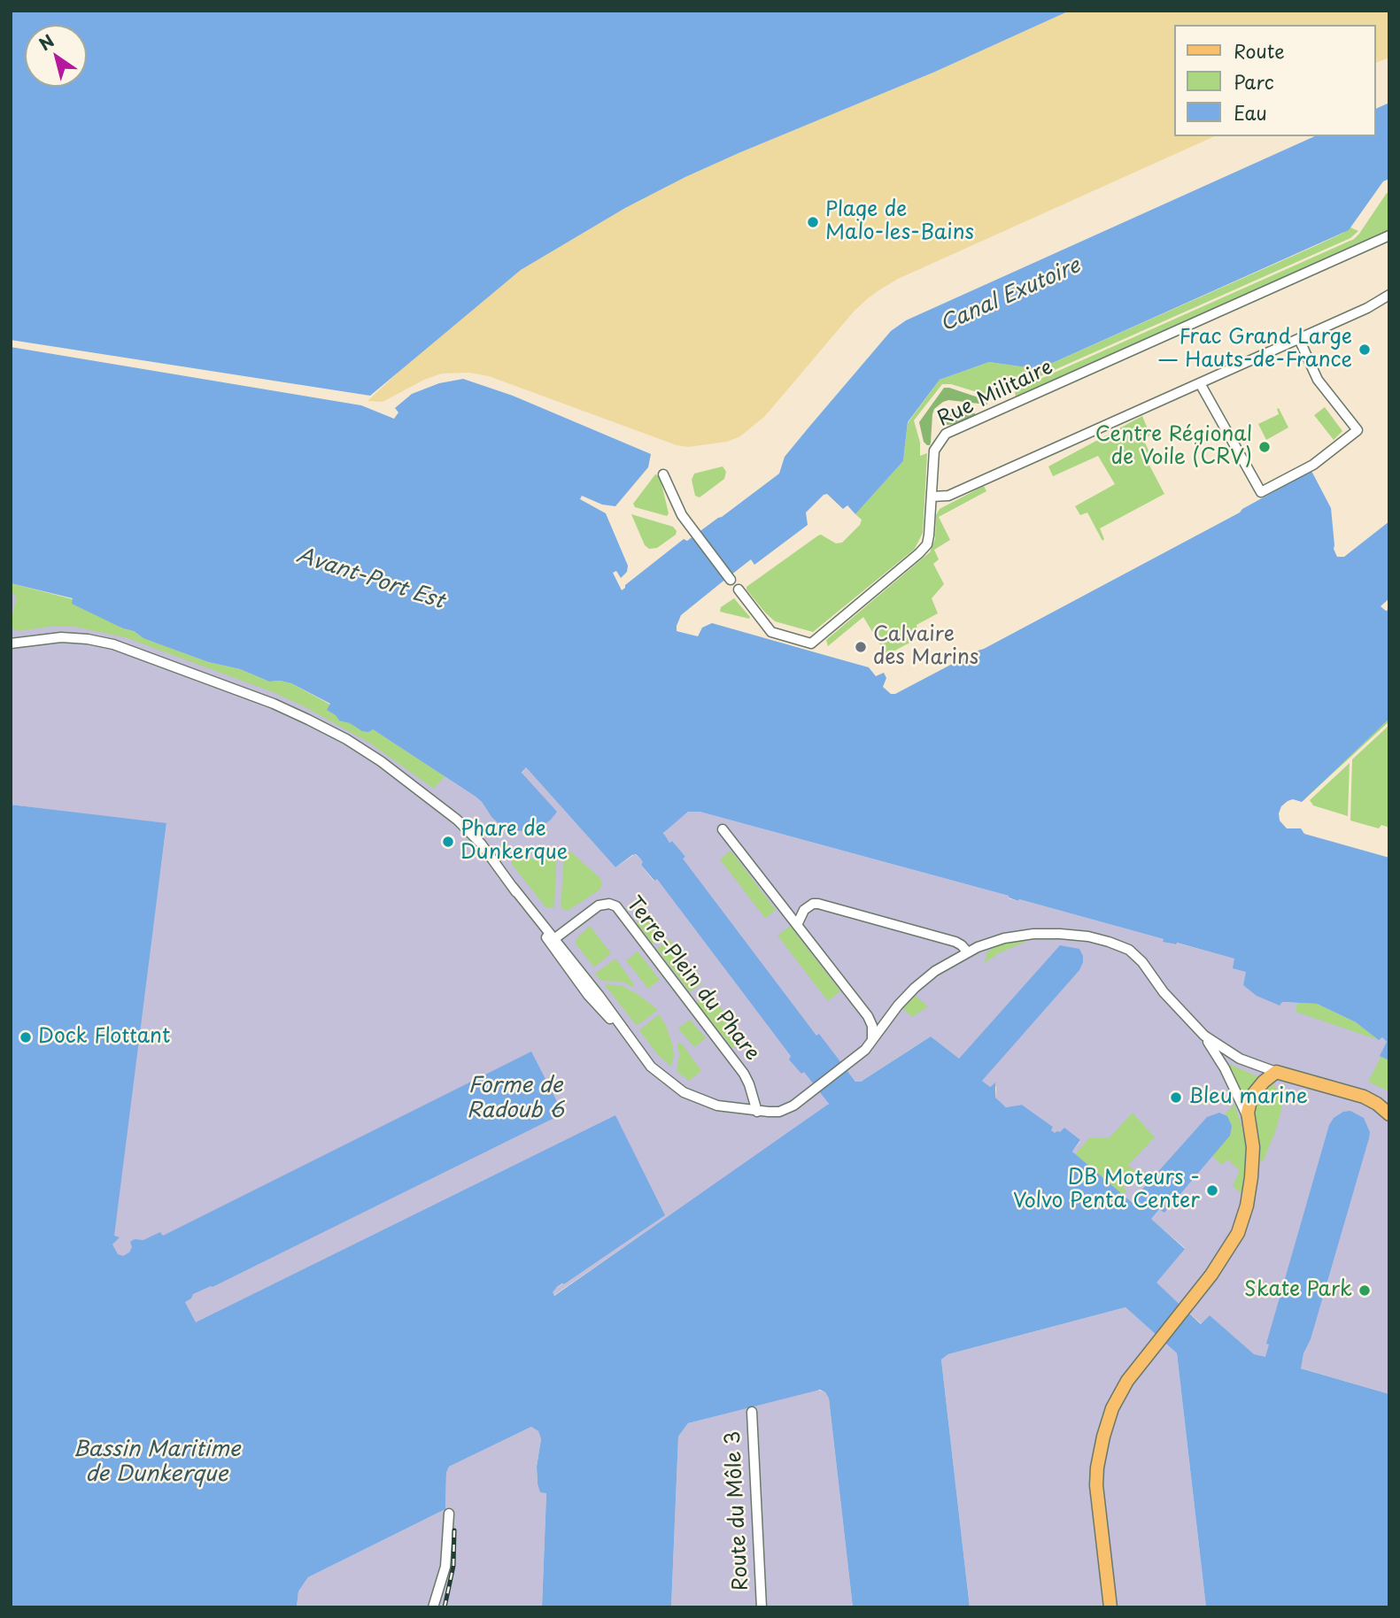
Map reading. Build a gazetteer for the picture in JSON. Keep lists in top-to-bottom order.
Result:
{
  "streets": {
    "street": ["Rue Militaire", "Terre-Plein du Phare", "Route du Môle 3"]
  },
  "water": [
    "Canal Exutoire",
    "Avant-Port Est",
    "Forme de Radoub 6",
    "Bassin Maritime de Dunkerque"
  ],
  "places": [
    "Plage de Malo-les-Bains",
    "Frac Grand Large — Hauts-de-France",
    "Centre Régional de Voile (CRV)",
    "Calvaire des Marins",
    "Phare de Dunkerque",
    "Dock Flottant",
    "Bleu marine",
    "DB Moteurs - Volvo Penta Center",
    "Skate Park"
  ],
  "legend": ["Route", "Parc", "Eau"],
  "north": "top left"
}
